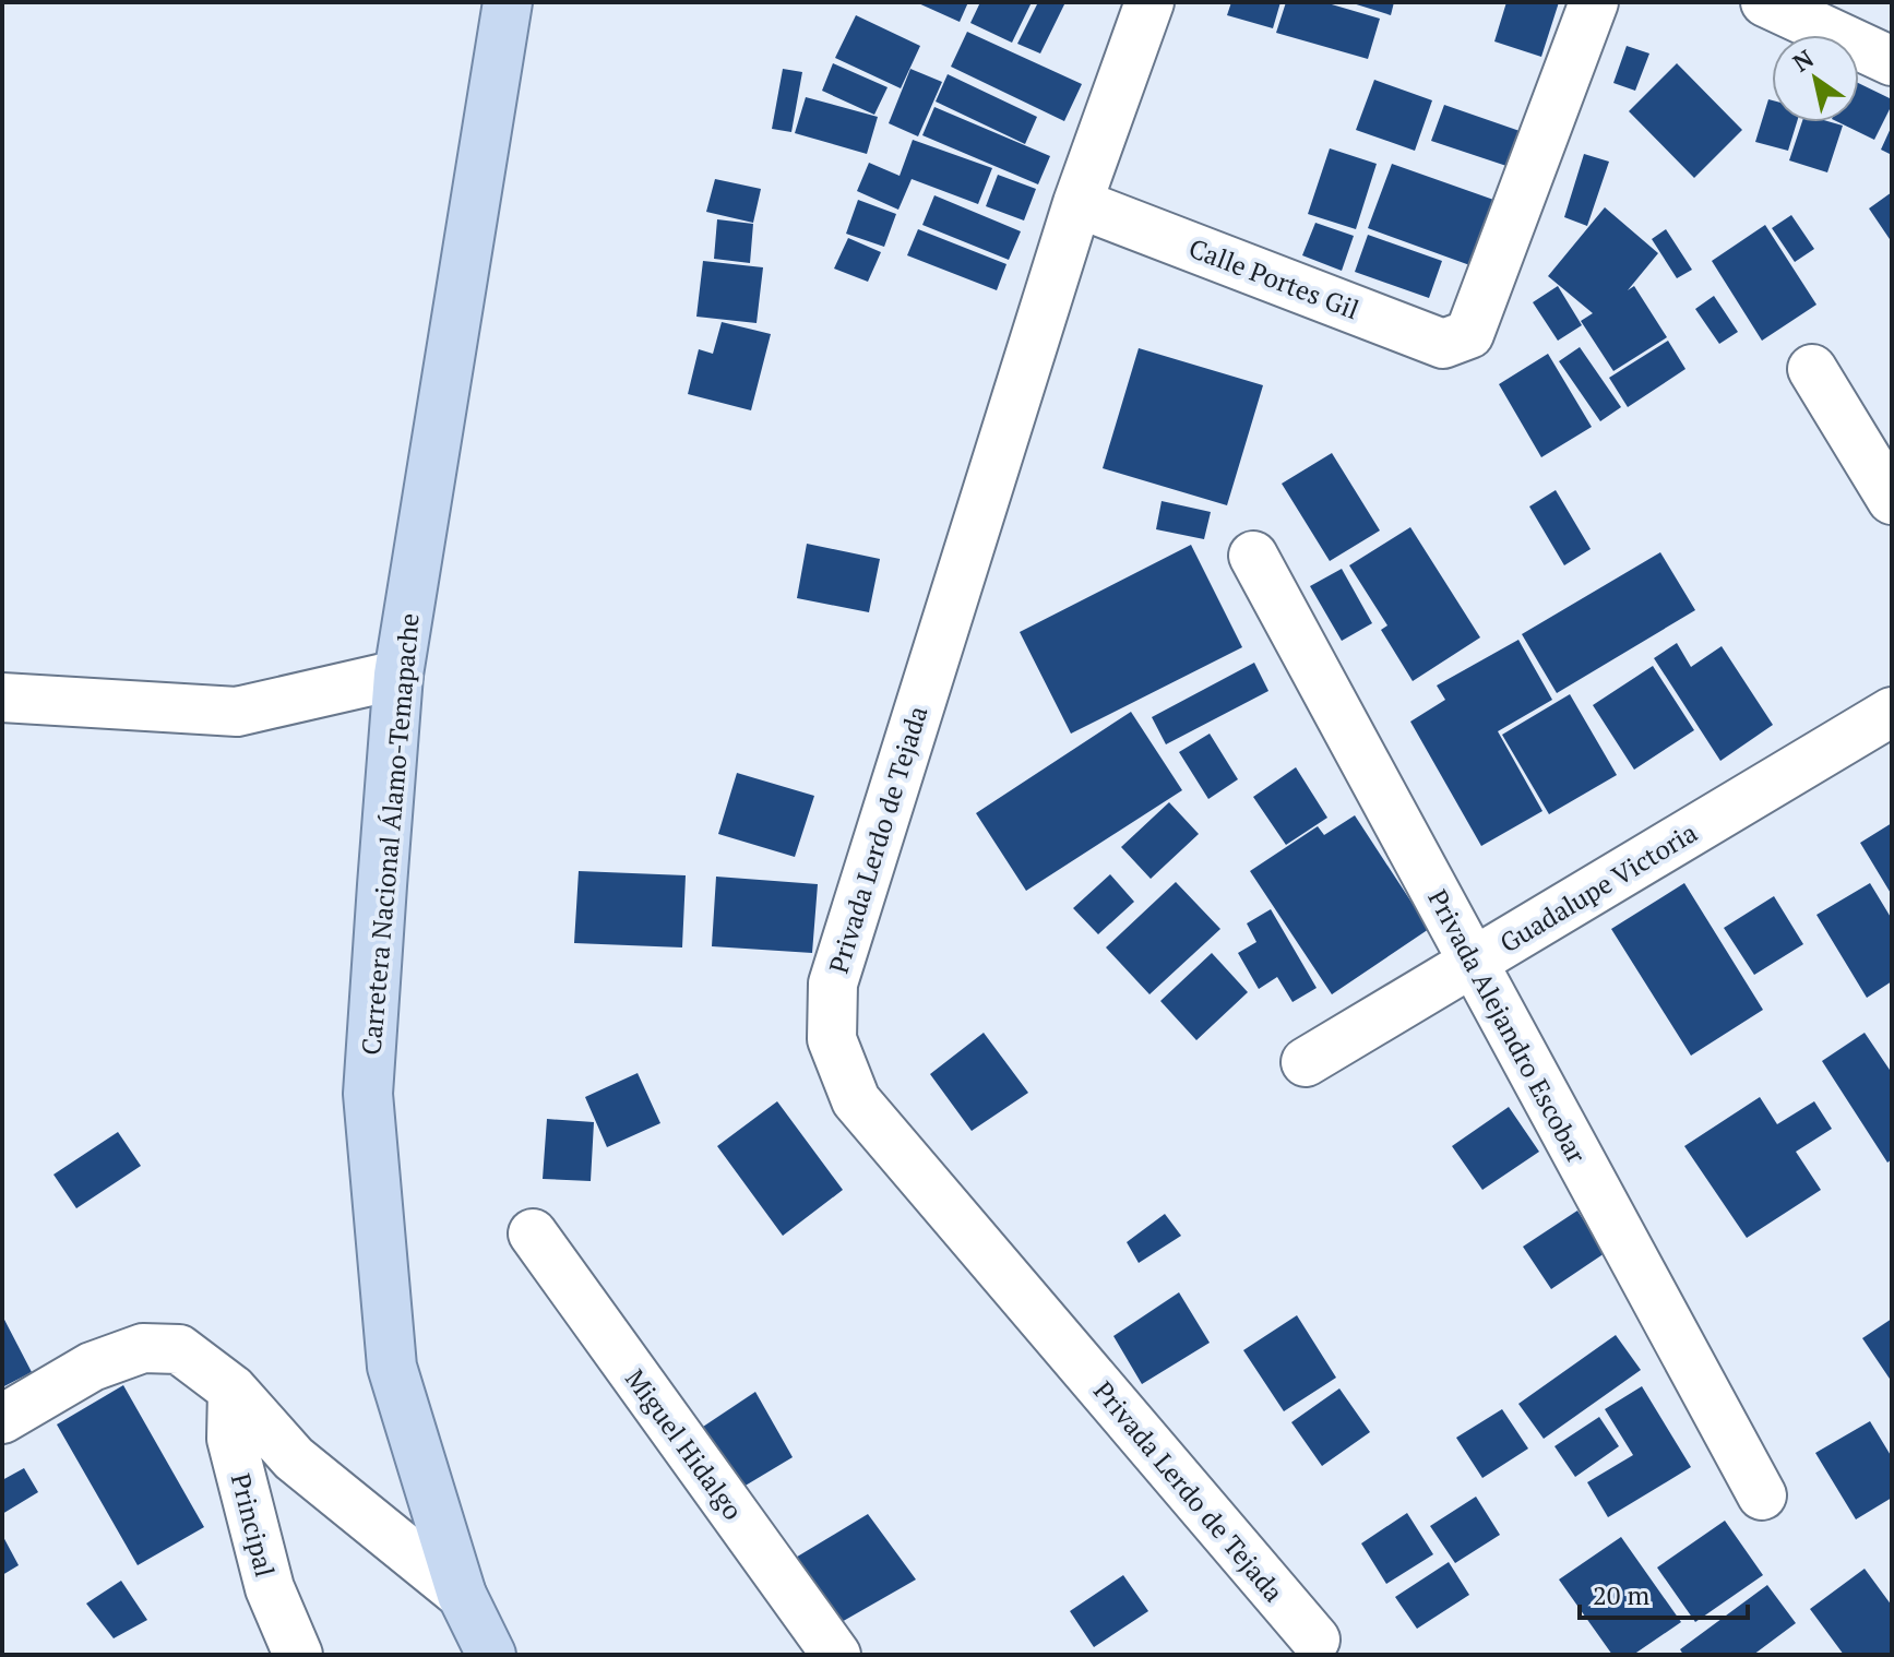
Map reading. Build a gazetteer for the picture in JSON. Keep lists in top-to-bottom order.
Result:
{
  "streets": {
    "main road": ["Carretera Nacional Álamo-Temapache"],
    "street": [
      "Calle Portes Gil",
      "Privada Lerdo de Tejada",
      "Guadalupe Victoria",
      "Privada Alejandro Escobar",
      "Miguel Hidalgo",
      "Principal"
    ]
  },
  "crossings": [
    ["Calle Portes Gil", "Privada Lerdo de Tejada"],
    ["Guadalupe Victoria", "Privada Alejandro Escobar"]
  ],
  "scale_bar": "20 m",
  "north": "top left"
}
